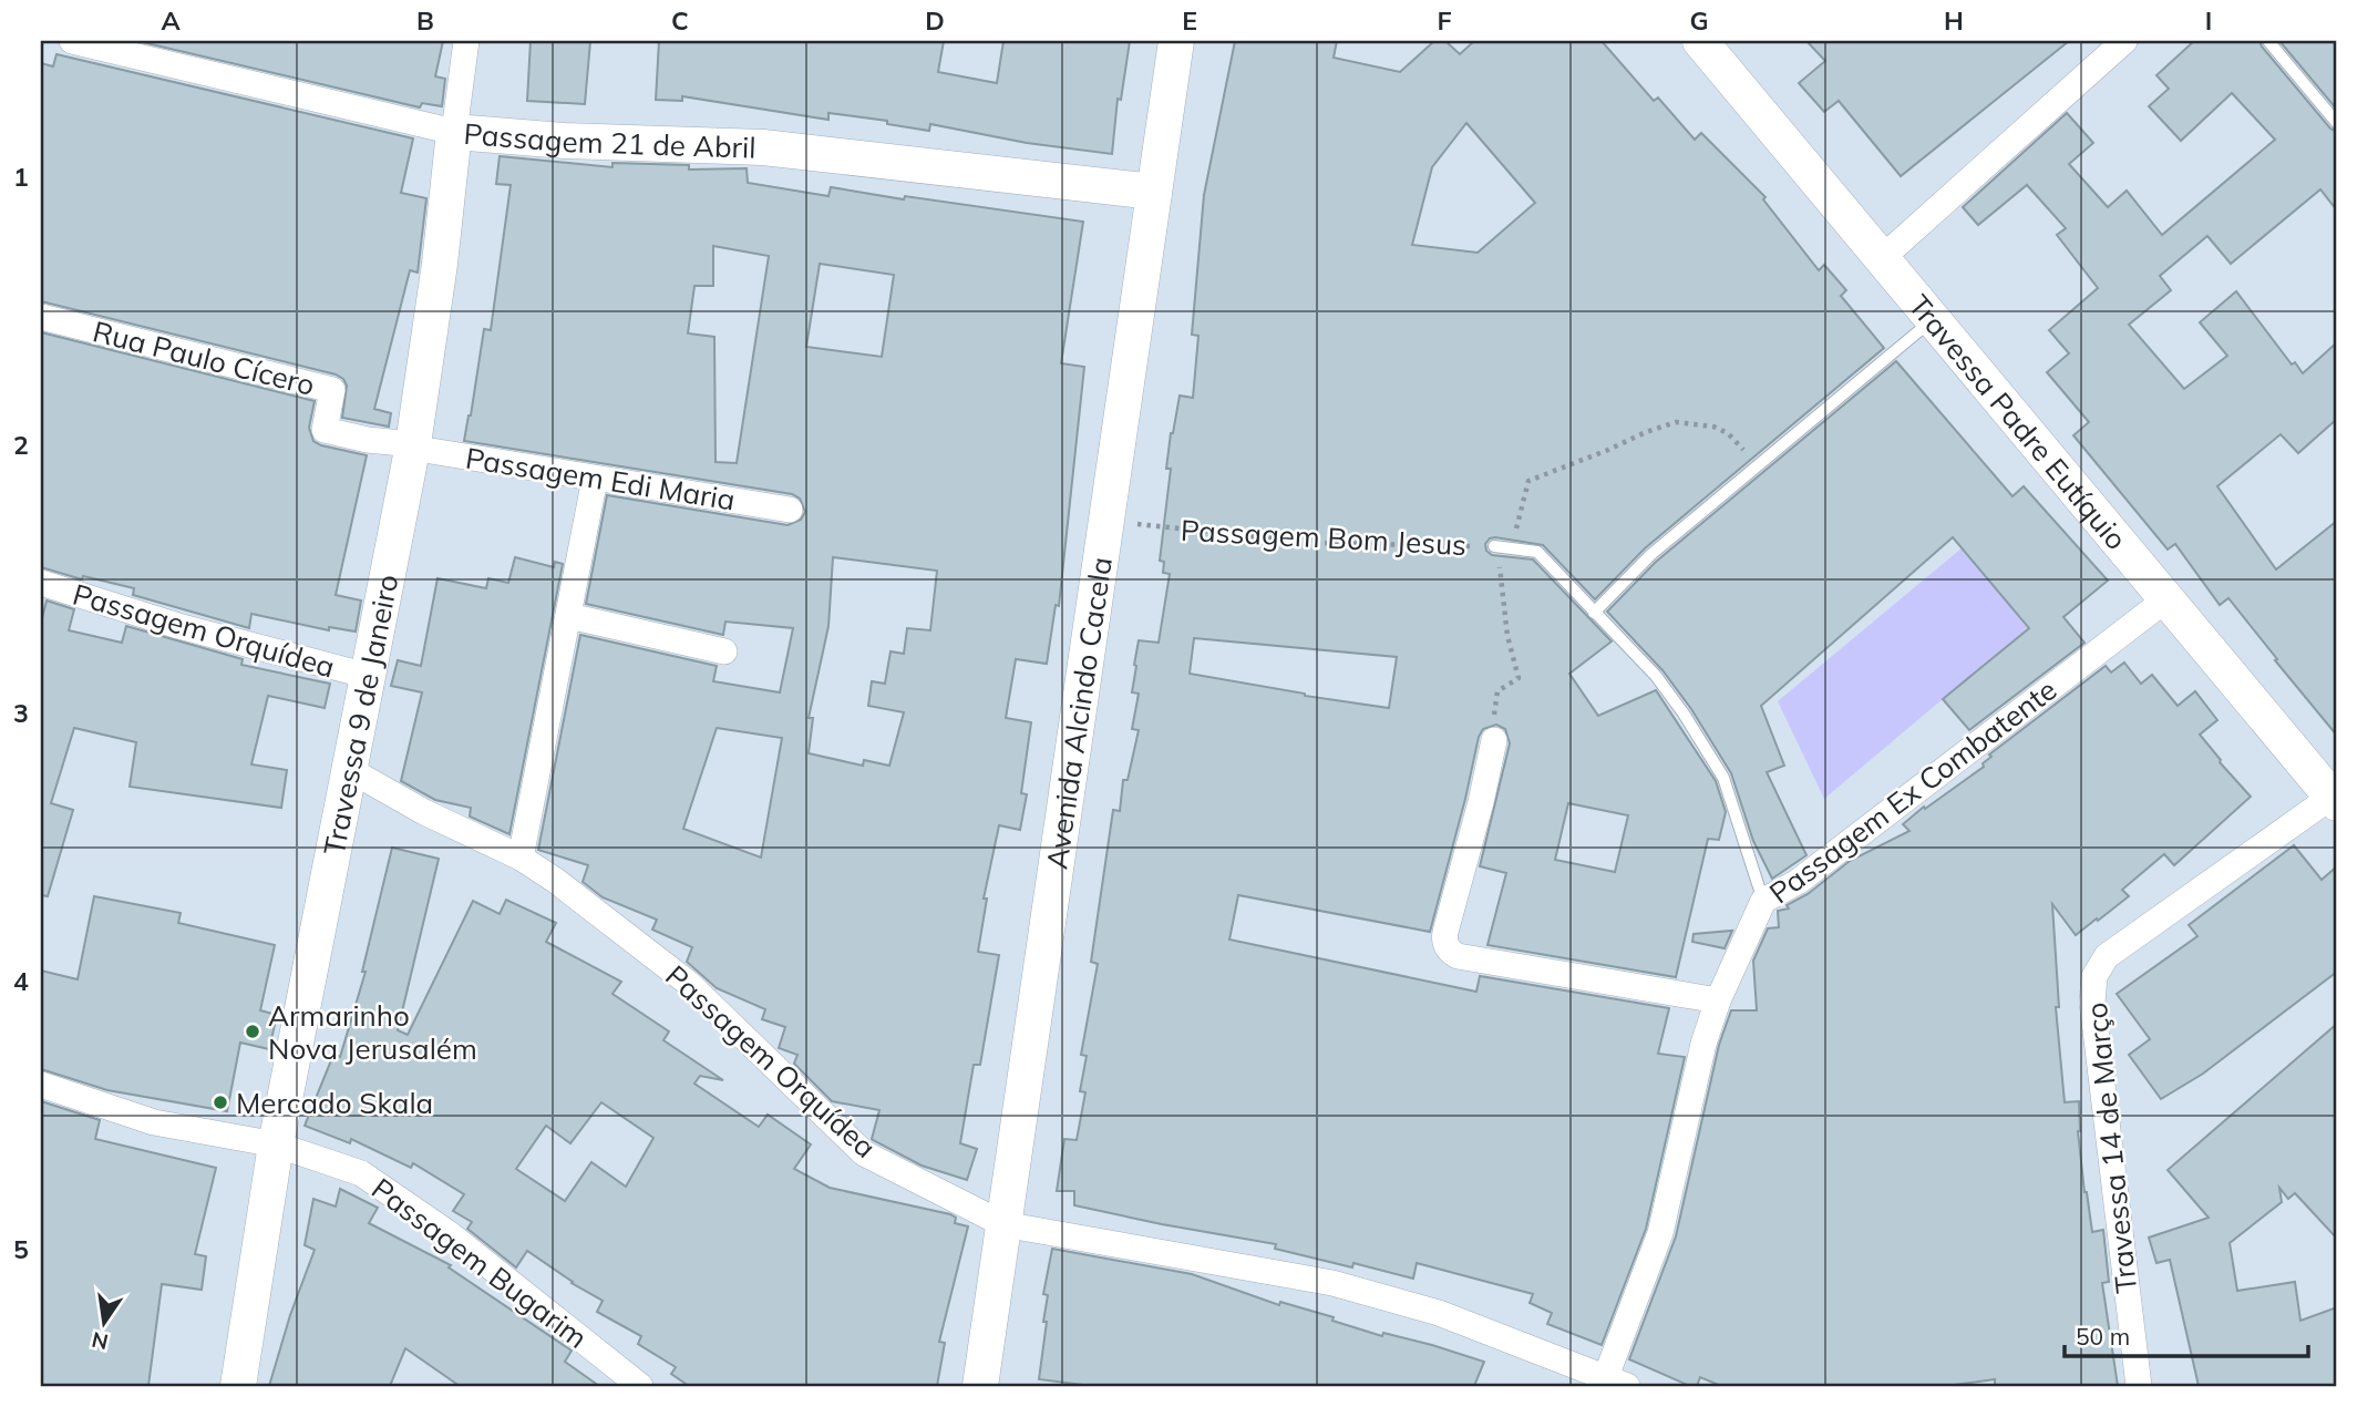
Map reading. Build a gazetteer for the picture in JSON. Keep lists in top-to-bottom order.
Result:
{
  "streets": {
    "main road": [
      "Passagem 21 de Abril",
      "Travessa Padre Eutíquio",
      "Avenida Alcindo Cacela",
      "Travessa 9 de Janeiro"
    ],
    "street": [
      "Rua Paulo Cícero",
      "Passagem Edi Maria",
      "Passagem Orquídea",
      "Passagem Ex Combatente",
      "Travessa 14 de Março",
      "Passagem Bugarim"
    ],
    "path": ["Passagem Bom Jesus"]
  },
  "crossings": [
    ["Passagem 21 de Abril", "Avenida Alcindo Cacela"],
    ["Passagem 21 de Abril", "Travessa 9 de Janeiro"],
    ["Rua Paulo Cícero", "Passagem Edi Maria"],
    ["Rua Paulo Cícero", "Travessa 9 de Janeiro"],
    ["Travessa Padre Eutíquio", "Passagem Ex Combatente"],
    ["Travessa Padre Eutíquio", "Travessa 14 de Março"],
    ["Passagem Edi Maria", "Travessa 9 de Janeiro"],
    ["Passagem Bom Jesus", "Avenida Alcindo Cacela"],
    ["Passagem Orquídea", "Avenida Alcindo Cacela"],
    ["Passagem Orquídea", "Travessa 9 de Janeiro"],
    ["Passagem Orquídea", "Passagem Ex Combatente"],
    ["Travessa 9 de Janeiro", "Passagem Bugarim"]
  ],
  "places": ["Armarinho Nova Jerusalém", "Mercado Skala"],
  "scale_bar": "50 m",
  "north": "bottom",
  "grid": {
    "columns": [
      "A",
      "B",
      "C",
      "D",
      "E",
      "F",
      "G",
      "H",
      "I"
    ],
    "rows": [
      "1",
      "2",
      "3",
      "4",
      "5"
    ]
  }
}
